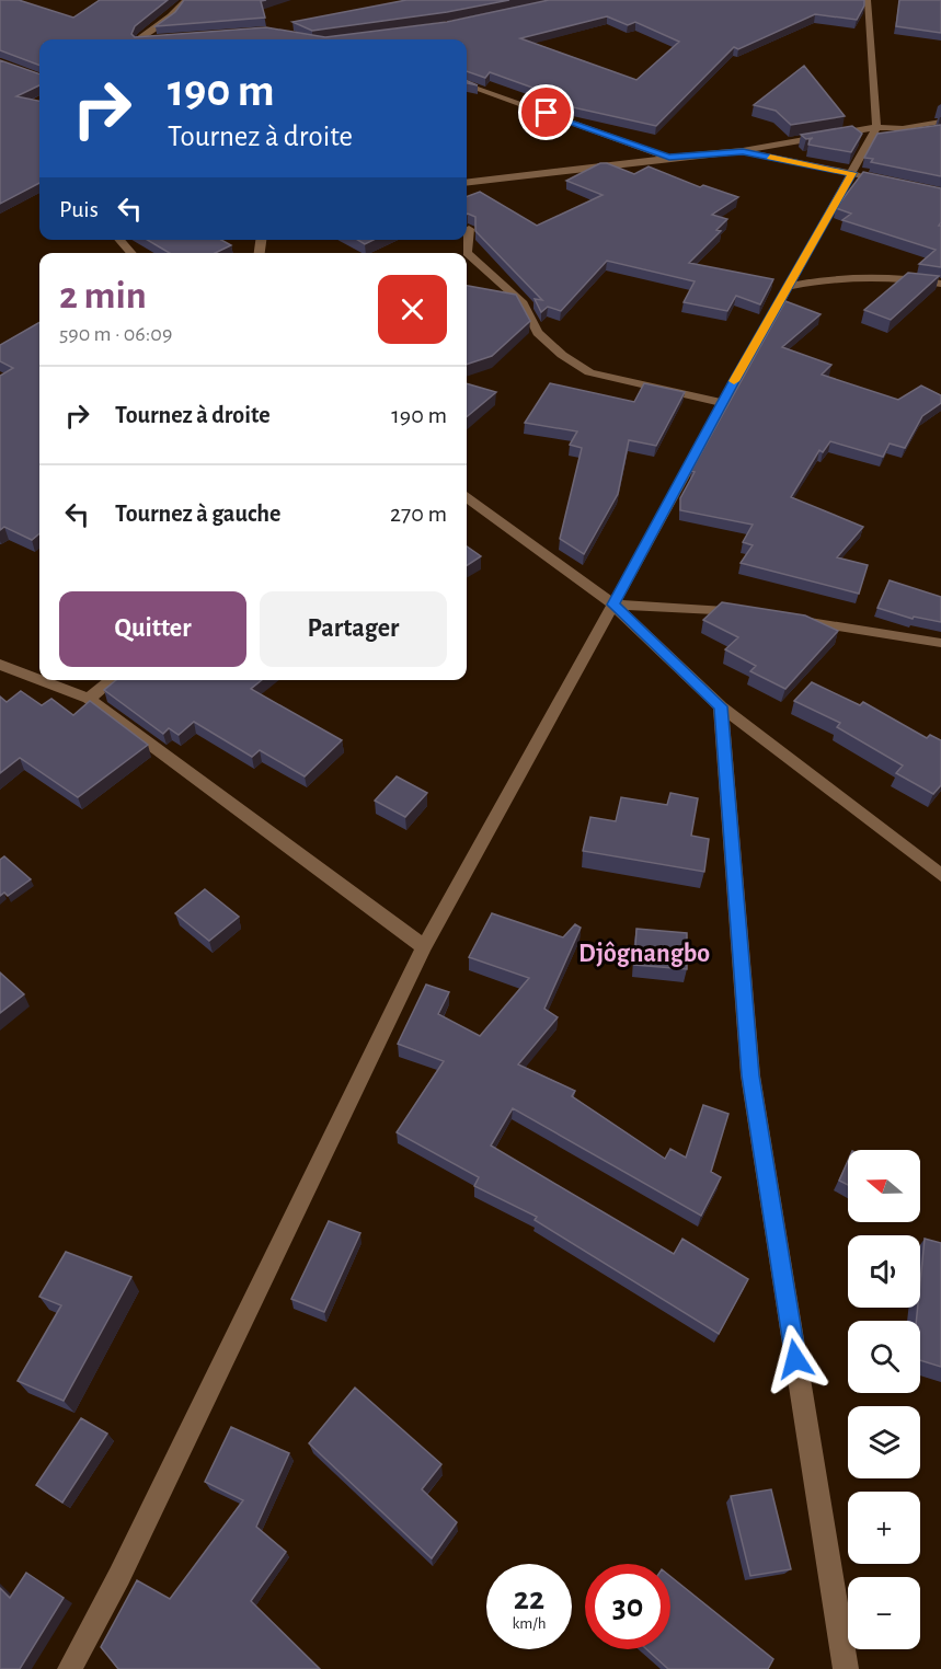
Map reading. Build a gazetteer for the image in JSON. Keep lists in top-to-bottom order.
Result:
{
  "districts": ["Djôgnangbo"],
  "north": "left",
  "page": {
    "turn": ["190 m", "Tournez à droite"],
    "then": "Puis",
    "heading": ["2 min", "590 m · 06:09"],
    "list": [
      {
        "name": "Tournez à droite",
        "value": "190 m"
      },
      {
        "name": "Tournez à gauche",
        "value": "270 m"
      }
    ],
    "buttons": ["Quitter", "Partager"],
    "map_buttons": ["+", "−"],
    "speed": "22 km/h",
    "limit": "30"
  }
}
